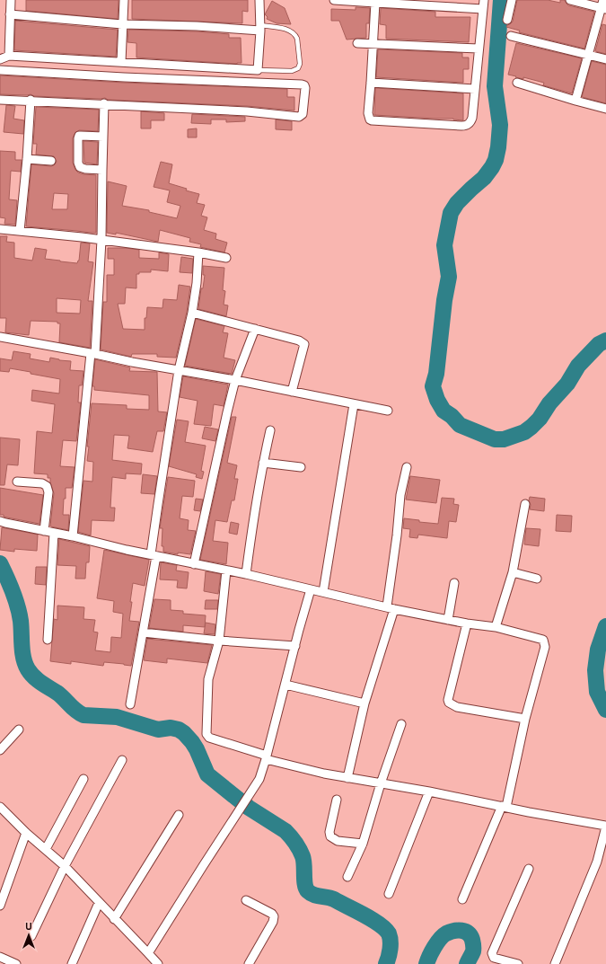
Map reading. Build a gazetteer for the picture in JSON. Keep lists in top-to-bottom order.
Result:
{
  "north": "top"
}
